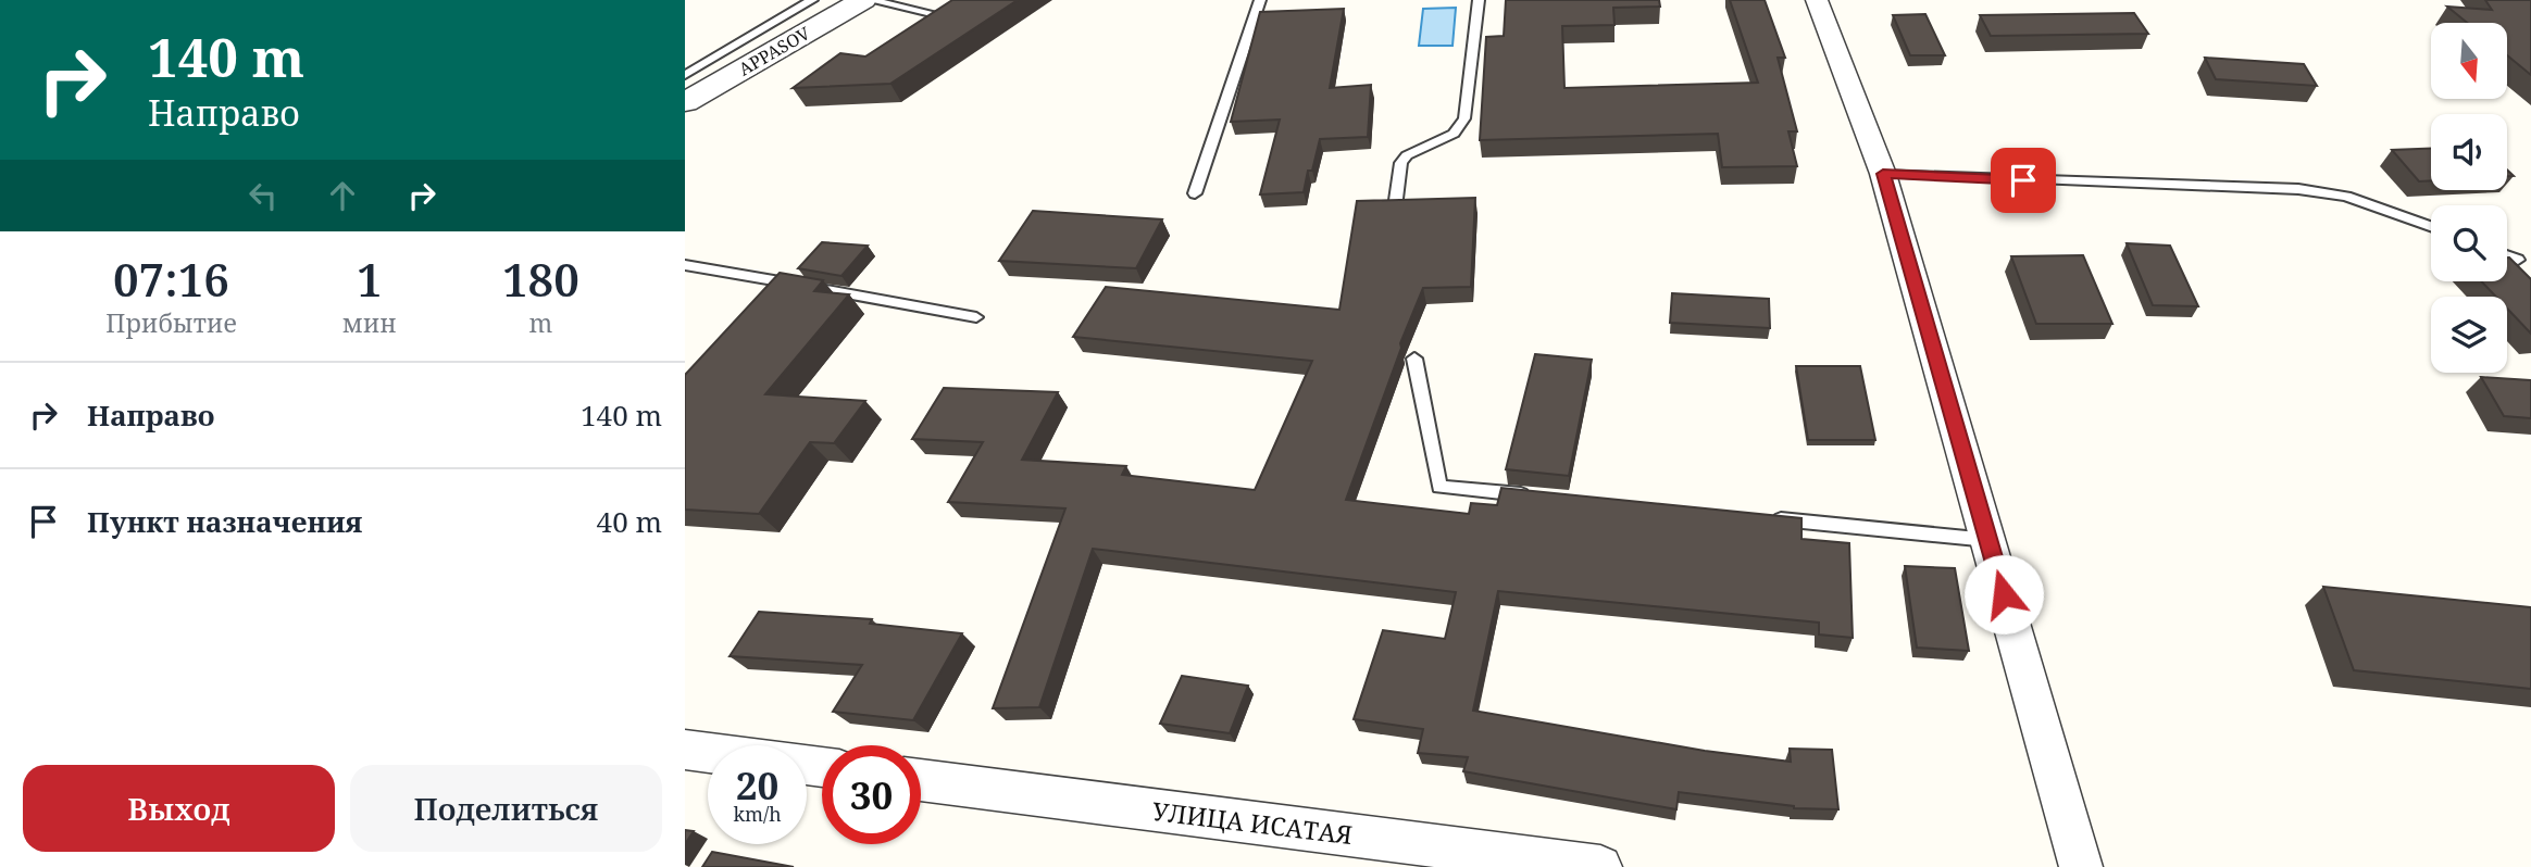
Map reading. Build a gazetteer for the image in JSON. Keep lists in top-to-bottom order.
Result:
{
  "streets": {
    "street": ["APPASOV", "УЛИЦА ИСАТАЯ"]
  },
  "north": "bottom",
  "page": {
    "turn": ["140 m", "Направо"],
    "eta": [
      "07:16",
      "Прибытие",
      "1",
      "мин",
      "180",
      "m"
    ],
    "list": [
      {
        "name": "Направо",
        "value": "140 m"
      },
      {
        "name": "Пункт назначения",
        "value": "40 m"
      }
    ],
    "speed": "20 km/h",
    "limit": "30",
    "buttons": ["Выход", "Поделиться"]
  }
}
